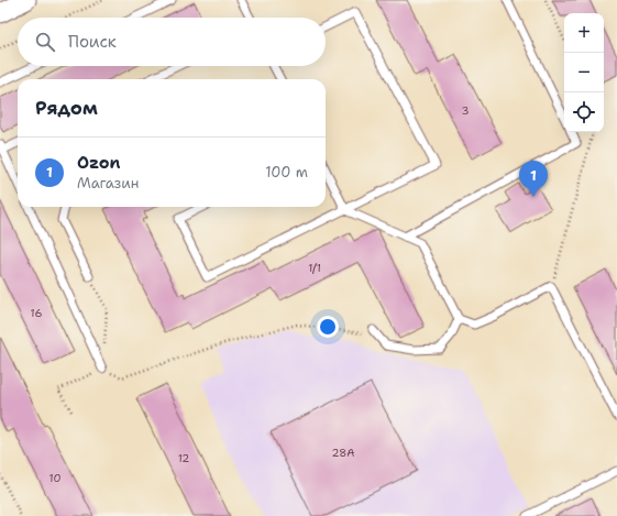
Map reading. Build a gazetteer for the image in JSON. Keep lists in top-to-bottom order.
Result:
{
  "house_numbers": [
    "3",
    "1/1",
    "16",
    "28А",
    "12",
    "10"
  ],
  "page": {
    "map_buttons": ["+", "−"],
    "search": "Поиск",
    "heading": "Рядом",
    "list": [
      {
        "mark": "1",
        "name": "Ozon",
        "note": "Магазин",
        "value": "100 m"
      }
    ],
    "pins": "1"
  }
}
